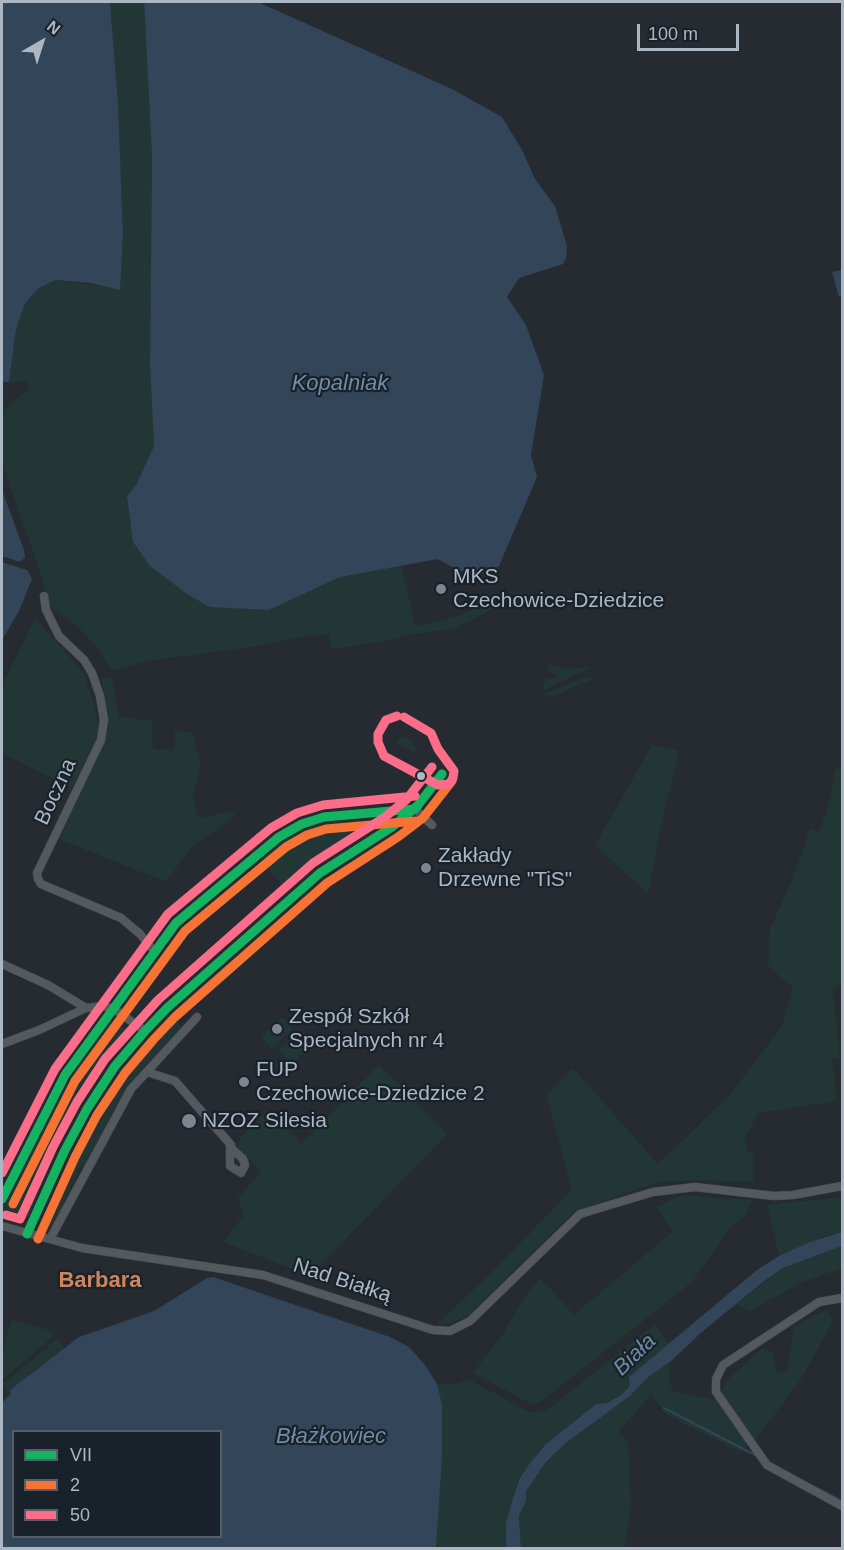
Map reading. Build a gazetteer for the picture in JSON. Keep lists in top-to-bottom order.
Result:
{
  "streets": {
    "street": ["Boczna", "Nad Białką"]
  },
  "districts": ["Barbara"],
  "water": ["Kopalniak", "Biała", "Błażkowiec"],
  "places": [
    "MKS Czechowice-Dziedzice",
    "Zakłady Drzewne \"TiS\"",
    "Zespół Szkół Specjalnych nr 4",
    "FUP Czechowice-Dziedzice 2",
    "NZOZ Silesia"
  ],
  "lines": ["transit line 50", "transit line VII", "transit line 2"],
  "legend": ["VII", "2", "50"],
  "scale_bar": "100 m",
  "north": "top right"
}
